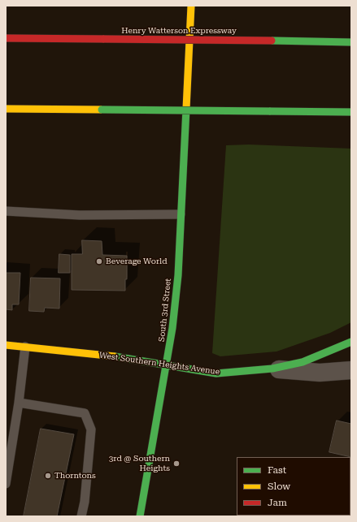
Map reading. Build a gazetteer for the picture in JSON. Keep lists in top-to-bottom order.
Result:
{
  "streets": {
    "main road": ["Henry Watterson Expressway", "South 3rd Street", "West Southern Heights Avenue"]
  },
  "crossings": [
    ["South 3rd Street", "West Southern Heights Avenue"]
  ],
  "places": ["Beverage World", "3rd @ Southern Heights", "Thorntons"],
  "legend": ["Fast", "Slow", "Jam"]
}
